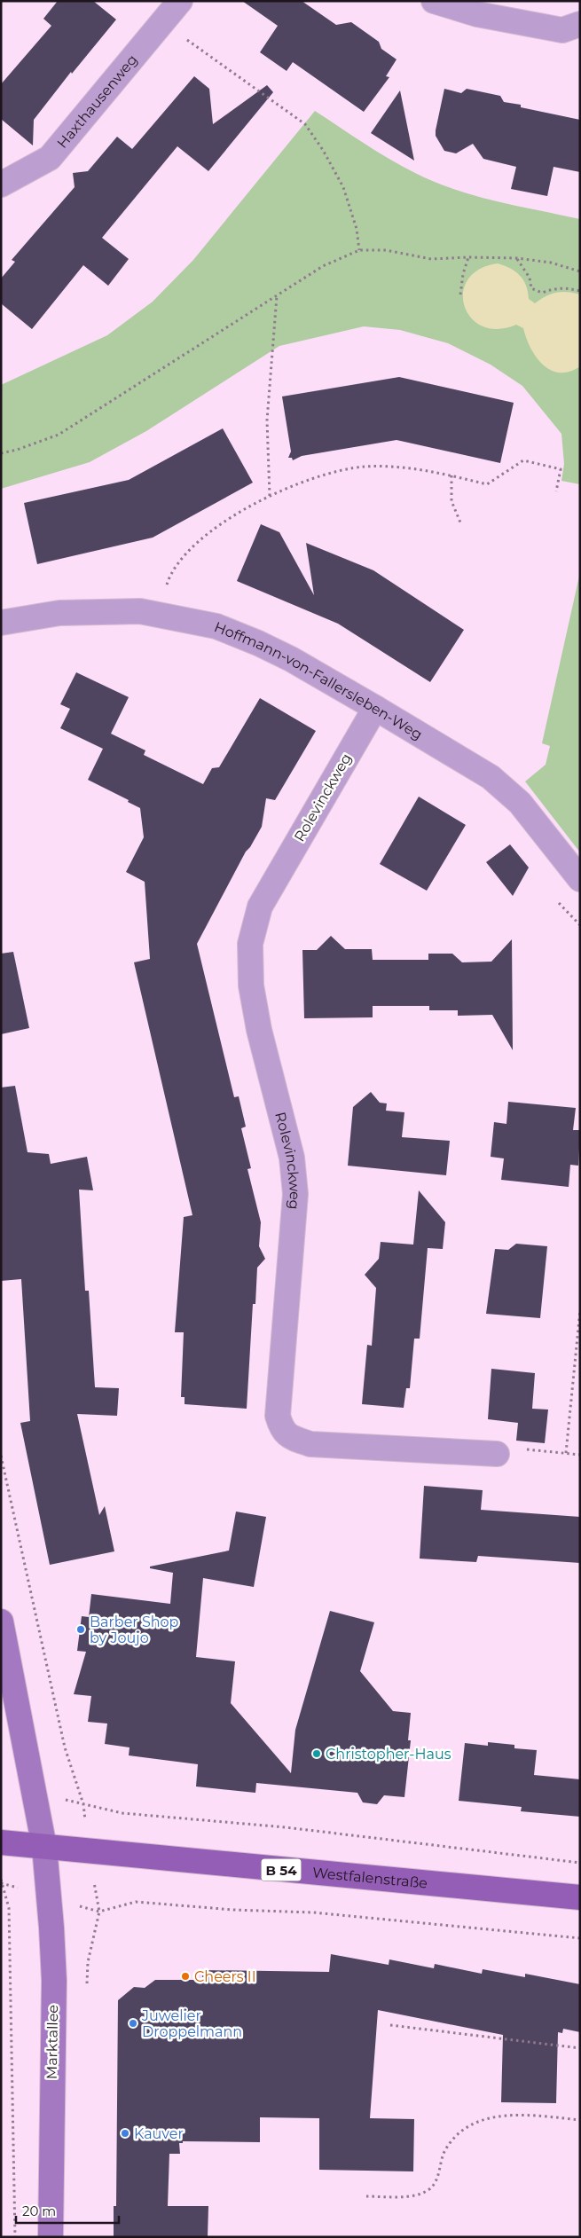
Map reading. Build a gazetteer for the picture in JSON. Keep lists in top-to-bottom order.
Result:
{
  "streets": {
    "main road": ["B 54", "Westfalenstraße"],
    "street": [
      "Haxthausenweg",
      "Hoffmann-von-Fallersleben-Weg",
      "Rolevinckweg",
      "Marktallee"
    ]
  },
  "crossings": [
    ["Hoffmann-von-Fallersleben-Weg", "Rolevinckweg"],
    ["Westfalenstraße", "Marktallee"]
  ],
  "places": [
    "Barber Shop by Joujo",
    "Christopher-Haus",
    "Cheers II",
    "Juwelier Droppelmann",
    "Kauver"
  ],
  "scale_bar": "20 m"
}
